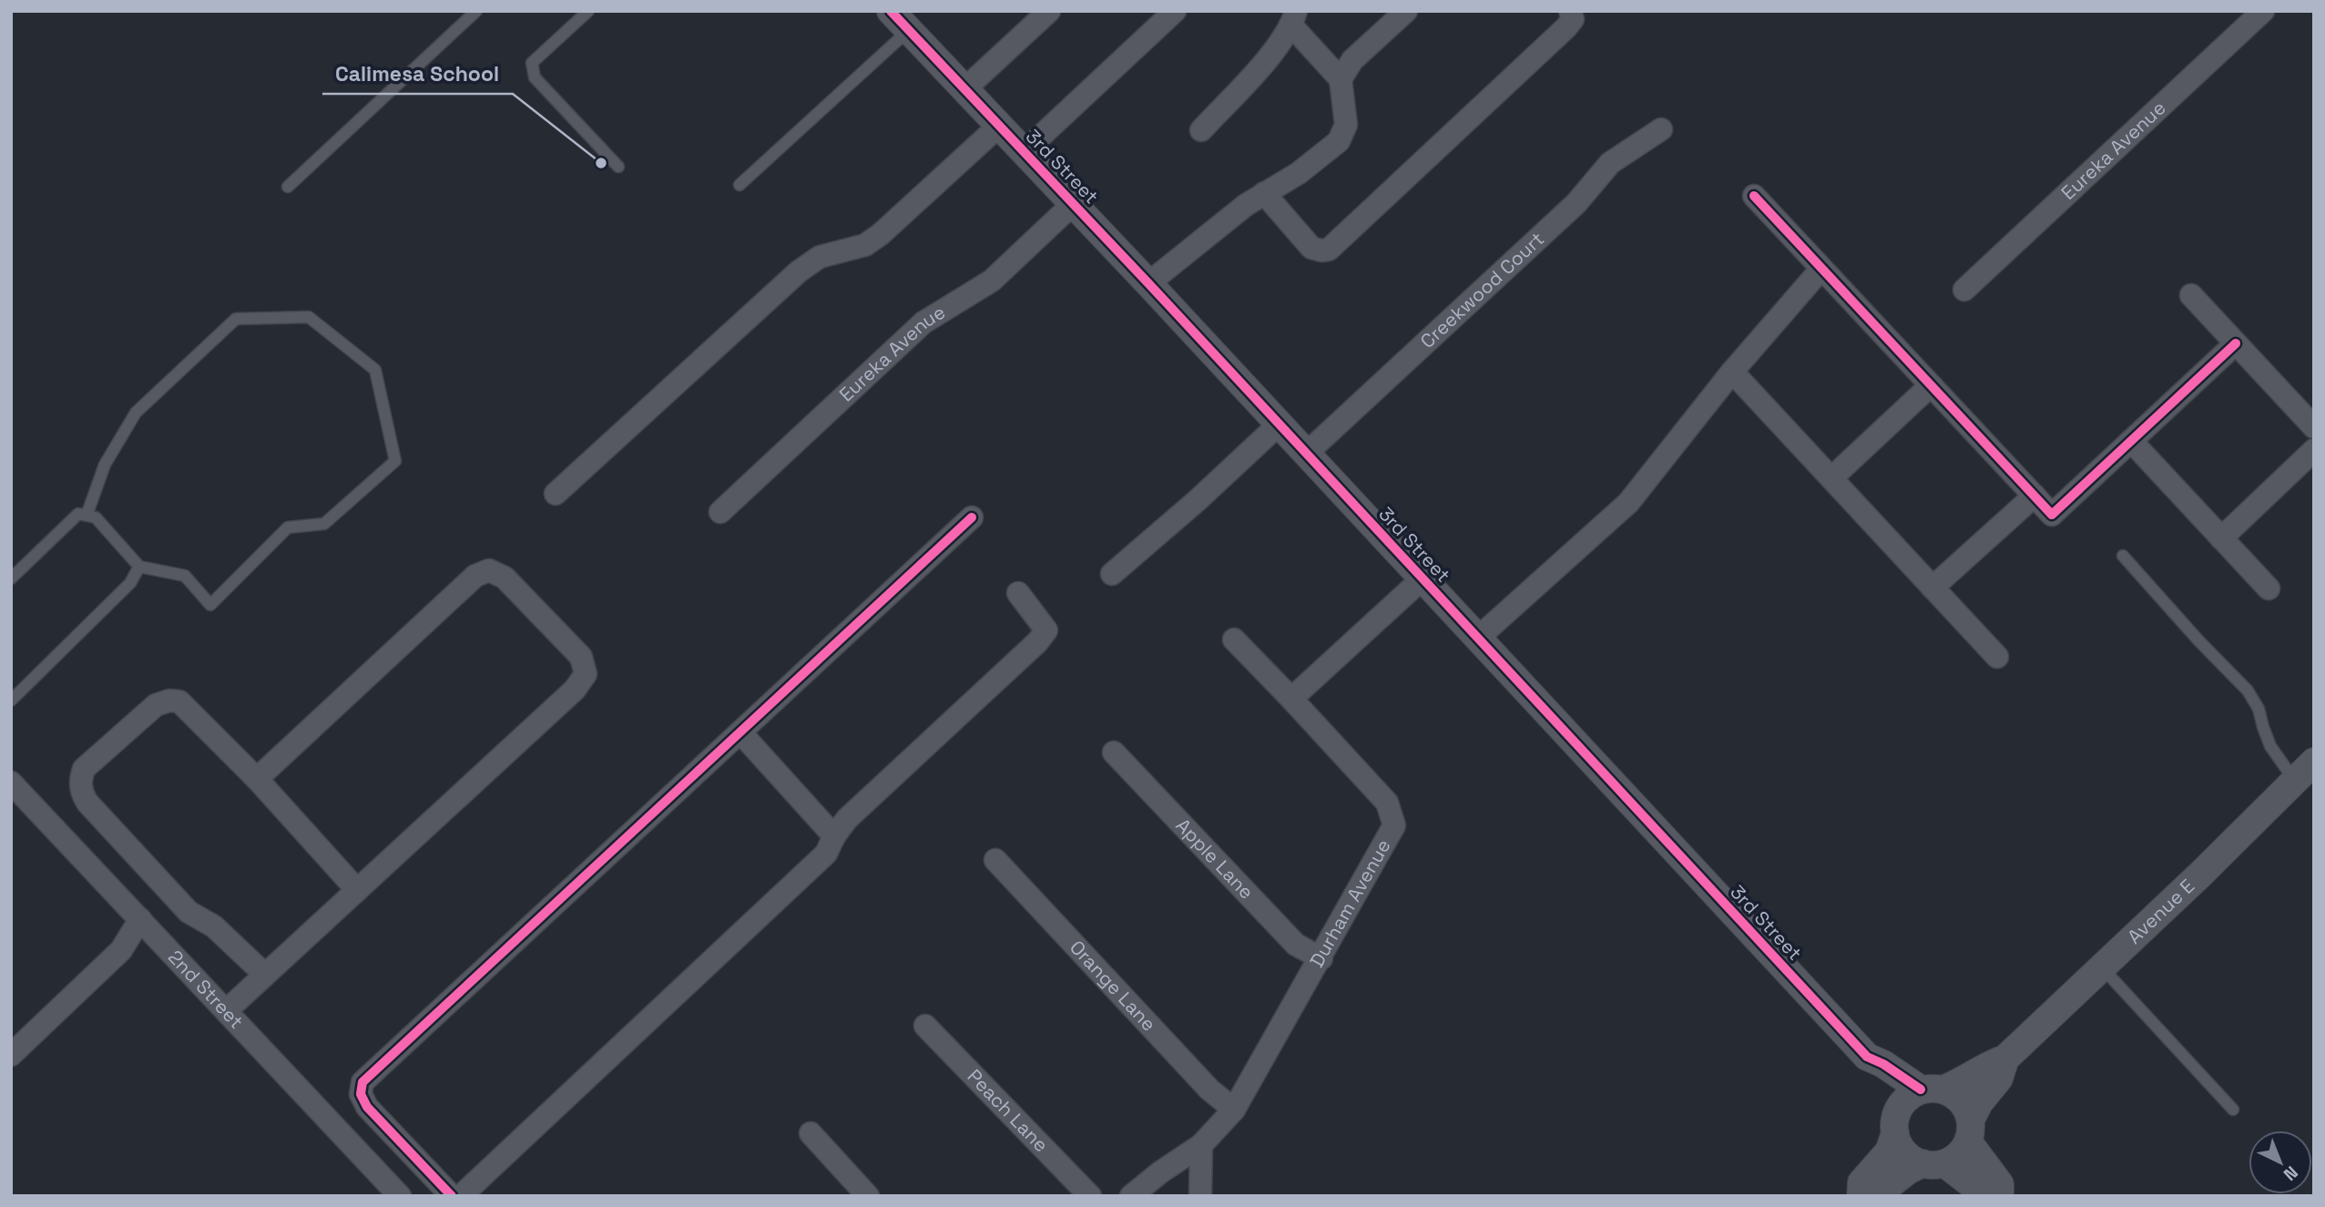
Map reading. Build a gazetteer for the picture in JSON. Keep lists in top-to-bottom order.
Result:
{
  "streets": {
    "street": [
      "Eureka Avenue",
      "3rd Street",
      "Creekwood Court",
      "Apple Lane",
      "Durham Avenue",
      "Avenue E",
      "Orange Lane",
      "2nd Street",
      "Peach Lane"
    ]
  },
  "crossings": [
    ["Eureka Avenue", "3rd Street"],
    ["3rd Street", "Creekwood Court"],
    ["3rd Street", "Avenue E"],
    ["Apple Lane", "Durham Avenue"],
    ["Durham Avenue", "Orange Lane"]
  ],
  "places": ["Calimesa School"],
  "north": "bottom right"
}
